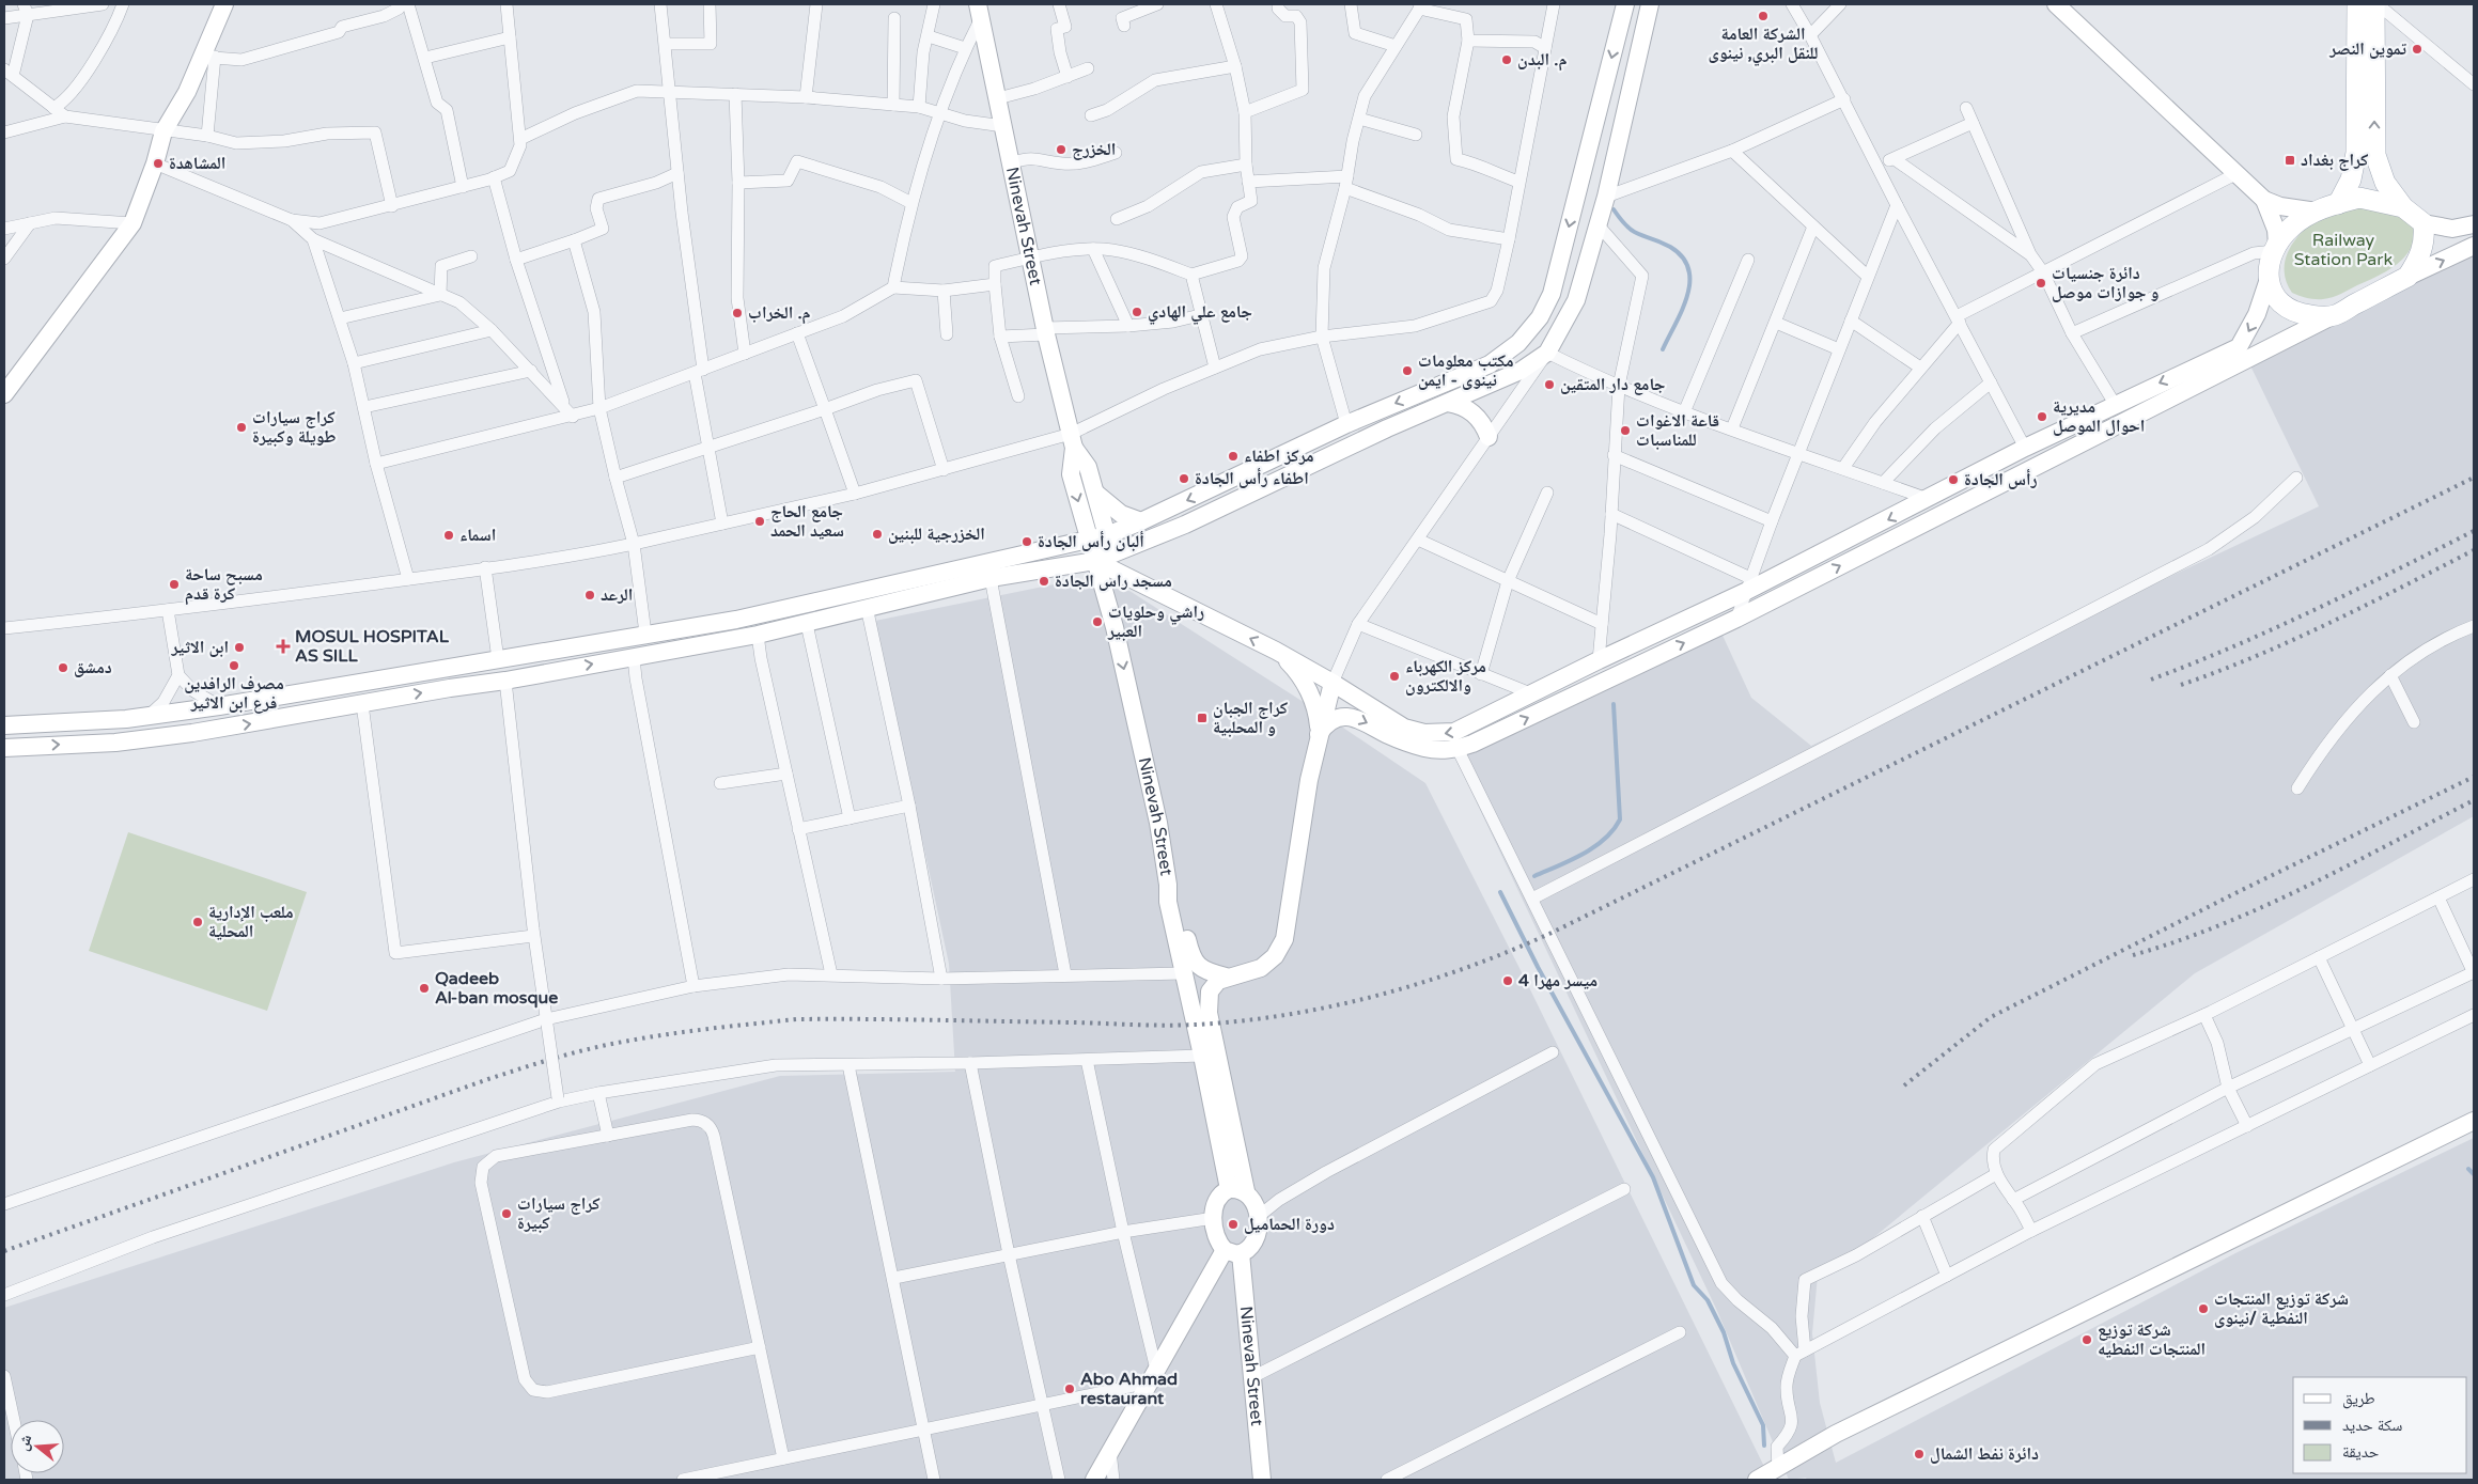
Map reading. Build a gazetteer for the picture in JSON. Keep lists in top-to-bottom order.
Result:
{
  "streets": {
    "main road": ["Ninevah Street"]
  },
  "parks": ["Railway Station Park"],
  "places": {
    "other": [
      "الشركة العامة للنقل البري, نينوى",
      "تموين النصر",
      "م. البدن",
      "الخزرج",
      "المشاهدة",
      "دائرة جنسيات و جوازات موصل",
      "جامع علي الهادي",
      "م. الخراب",
      "مكتب معلومات نينوى - ايمن",
      "جامع دار المتقين",
      "مديرية احوال الموصل",
      "كراج سيارات طويلة وكبيرة",
      "قاعة الاغوات للمناسبات",
      "مركز اطفاء",
      "اطفاء رأس الجادة",
      "رأس الجادة",
      "جامع الحاج سعيد الحمد",
      "الخزرجية للبنين",
      "اسماء",
      "ألبان رأس الجادة",
      "مسجد راس الجادة",
      "مسبح ساحة كرة قدم",
      "الرعد",
      "راشي وحلويات العبير",
      "ابن الاثير",
      "مصرف الرافدين فرع ابن الاثير",
      "دمشق",
      "مركز الكهرباء والالكترون",
      "ملعب الإدارية المحلية",
      "ميسر مهرا 4",
      "Qadeeb Al-ban mosque",
      "كراج سيارات كبيرة",
      "دورة الحماميل",
      "شركة توزيع المنتجات النفطية /نينوى",
      "شركة توزيع المنتجات النفطيه",
      "Abo Ahmad restaurant",
      "دائرة نفط الشمال"
    ],
    "transit": ["كراج بغداد", "كراج الجبان و المحلبية"],
    "health": ["MOSUL HOSPITAL AS SILL"]
  },
  "legend": ["طريق", "سكة حديد", "حديقة"],
  "north": "left"
}
